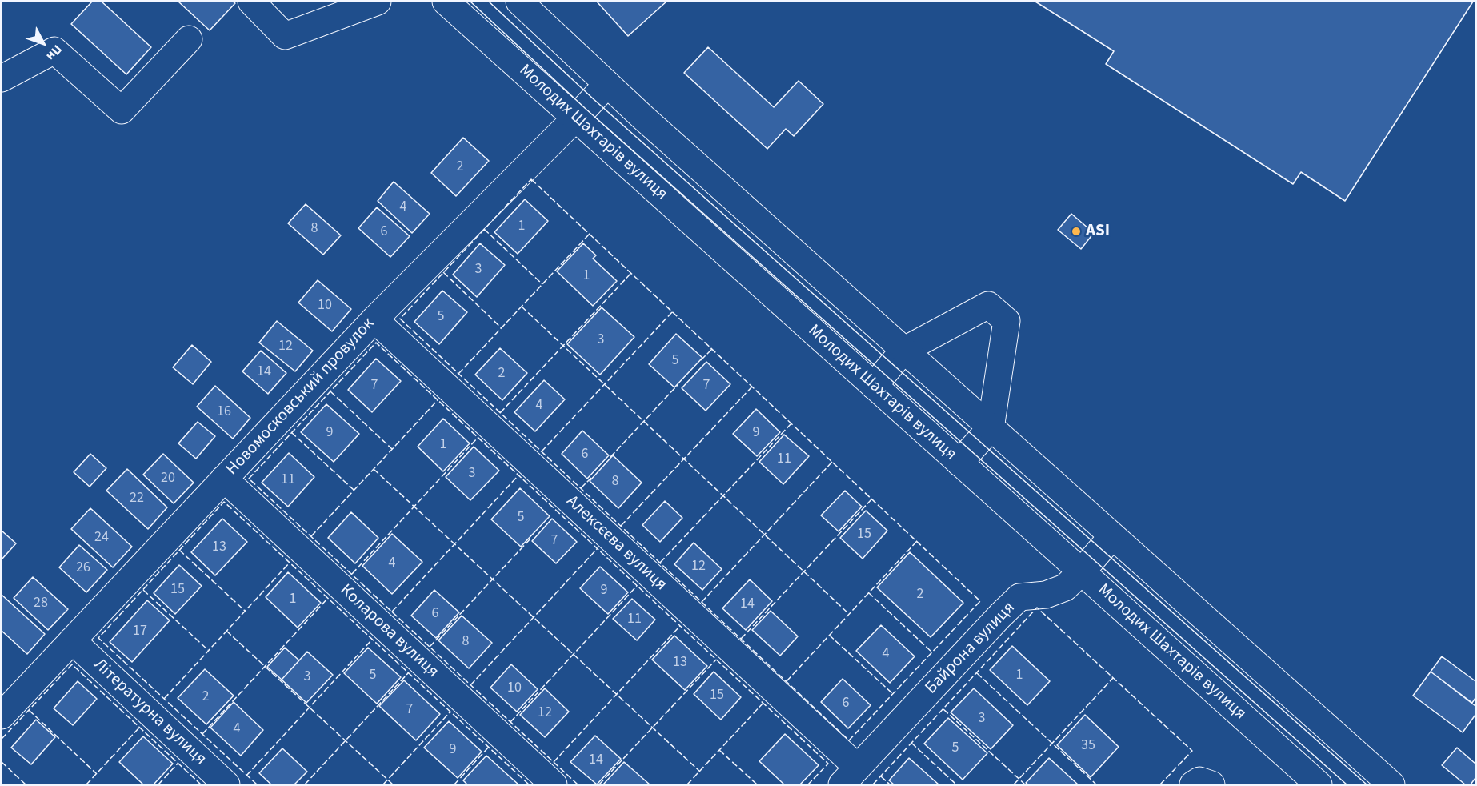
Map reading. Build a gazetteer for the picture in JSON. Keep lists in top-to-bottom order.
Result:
{
  "streets": {
    "street": [
      "Молодих Шахтарів вулиця",
      "Новомосковський провулок",
      "Алексєєва вулиця",
      "Коларова вулиця",
      "Байрона вулиця",
      "Літературна вулиця"
    ]
  },
  "crossings": [
    ["Молодих Шахтарів вулиця", "Новомосковський провулок"],
    ["Молодих Шахтарів вулиця", "Байрона вулиця"],
    ["Новомосковський провулок", "Алексєєва вулиця"],
    ["Новомосковський провулок", "Коларова вулиця"],
    ["Новомосковський провулок", "Літературна вулиця"],
    ["Алексєєва вулиця", "Байрона вулиця"]
  ],
  "places": ["ASI"],
  "house_numbers": [
    "2",
    "4",
    "1",
    "8",
    "6",
    "3",
    "1",
    "10",
    "5",
    "3",
    "12",
    "5",
    "14",
    "2",
    "7",
    "7",
    "4",
    "16",
    "9",
    "9",
    "1",
    "6",
    "11",
    "3",
    "20",
    "11",
    "8",
    "22",
    "5",
    "15",
    "24",
    "7",
    "13",
    "4",
    "12",
    "26",
    "15",
    "9",
    "2",
    "1",
    "28",
    "14",
    "6",
    "11",
    "17",
    "8",
    "4",
    "13",
    "5",
    "1",
    "3",
    "10",
    "15",
    "2",
    "6",
    "7",
    "12",
    "3",
    "4",
    "35",
    "5",
    "9",
    "14"
  ],
  "north": "bottom right"
}
